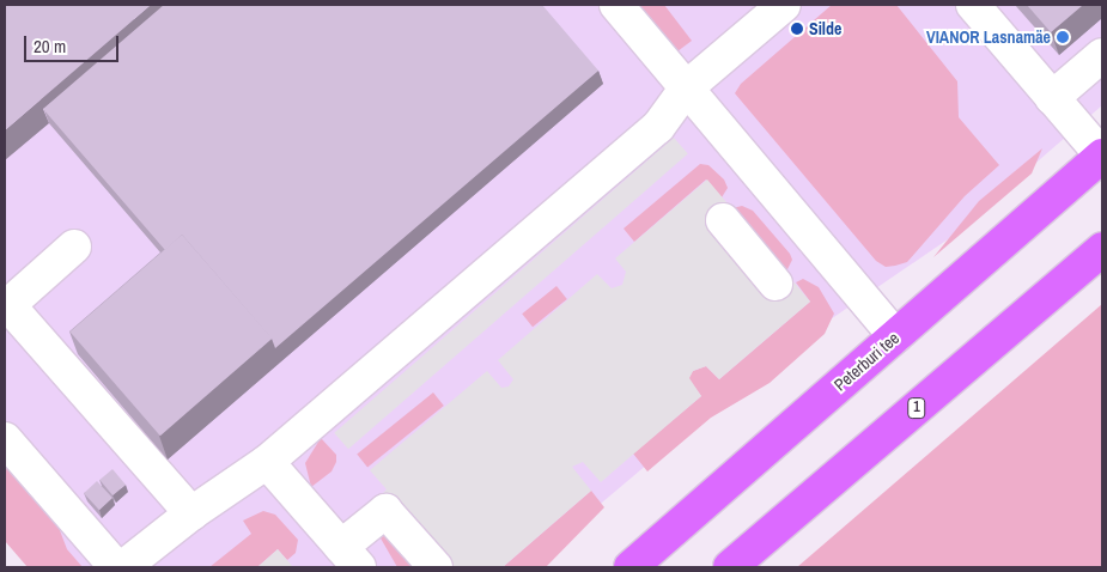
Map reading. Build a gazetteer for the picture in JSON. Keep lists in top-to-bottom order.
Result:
{
  "streets": {
    "highway": ["Peterburi tee", "1"]
  },
  "places": ["Silde", "VIANOR Lasnamäe"],
  "scale_bar": "20 m"
}
